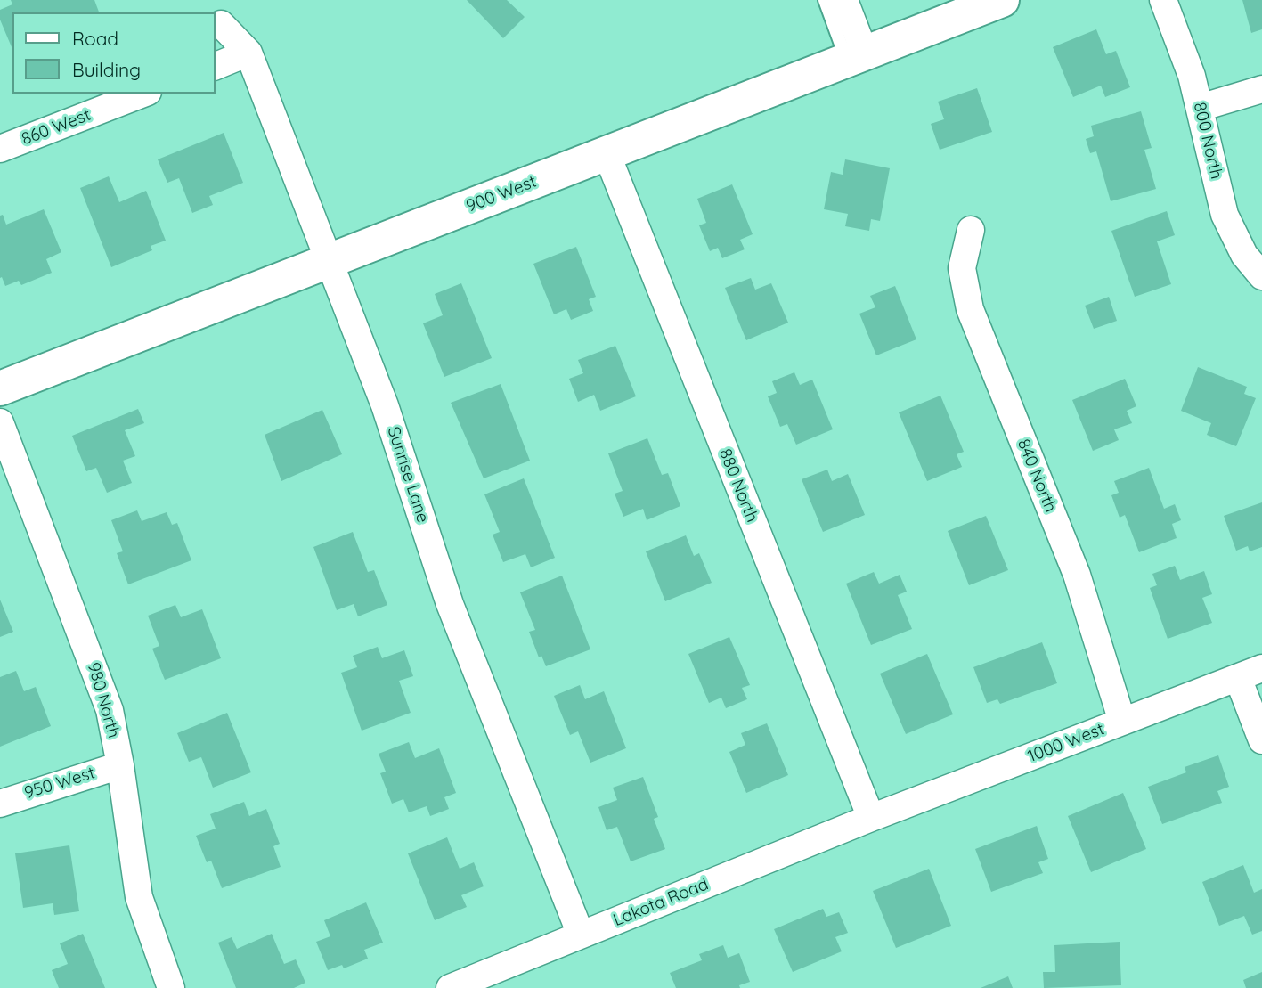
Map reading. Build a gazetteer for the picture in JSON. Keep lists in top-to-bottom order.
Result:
{
  "streets": {
    "street": [
      "860 West",
      "800 North",
      "900 West",
      "Sunrise Lane",
      "840 North",
      "880 North",
      "980 North",
      "1000 West",
      "950 West",
      "Lakota Road"
    ]
  },
  "crossings": [
    ["900 West", "Sunrise Lane"],
    ["900 West", "880 North"],
    ["Sunrise Lane", "Lakota Road"],
    ["840 North", "1000 West"],
    ["880 North", "1000 West"],
    ["880 North", "Lakota Road"],
    ["980 North", "950 West"],
    ["1000 West", "Lakota Road"]
  ],
  "legend": ["Road", "Building"]
}
